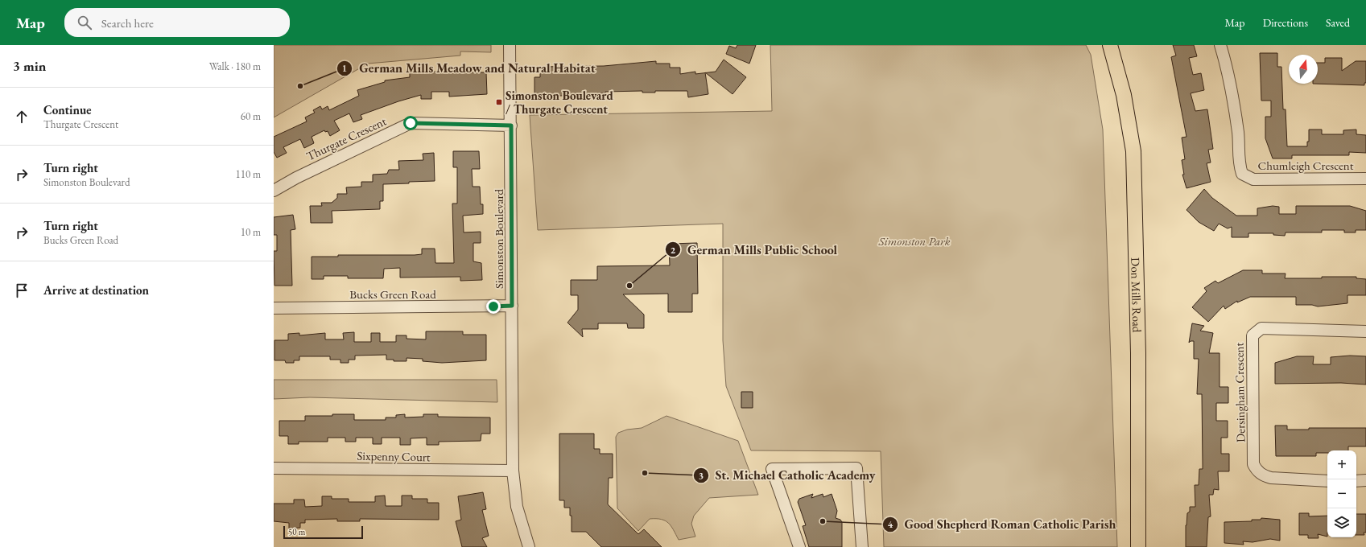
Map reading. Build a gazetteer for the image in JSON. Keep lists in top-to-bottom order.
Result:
{
  "streets": {
    "main road": ["Don Mills Road"],
    "street": [
      "Thurgate Crescent",
      "Chumleigh Crescent",
      "Simonston Boulevard",
      "Bucks Green Road",
      "Dersingham Crescent",
      "Sixpenny Court"
    ]
  },
  "crossings": [
    ["Thurgate Crescent", "Simonston Boulevard"],
    ["Simonston Boulevard", "Bucks Green Road"],
    ["Simonston Boulevard", "Sixpenny Court"]
  ],
  "parks": ["Simonston Park"],
  "places": {
    "other": [
      "German Mills Meadow and Natural Habitat",
      "German Mills Public School",
      "St. Michael Catholic Academy",
      "Good Shepherd Roman Catholic Parish"
    ],
    "transit": ["Simonston Boulevard / Thurgate Crescent"]
  },
  "scale_bar": "50 m",
  "north": "top",
  "page": {
    "header": "Map",
    "search": "Search here",
    "nav": ["Map", "Directions", "Saved"],
    "heading": ["3 min", "Walk · 180 m"],
    "list": [
      ["Continue", "Thurgate Crescent", "60 m"],
      ["Turn right", "Simonston Boulevard", "110 m"],
      ["Turn right", "Bucks Green Road", "10 m"],
      "Arrive at destination"
    ],
    "map_buttons": ["+", "−"],
    "scale": "50 m"
  }
}
